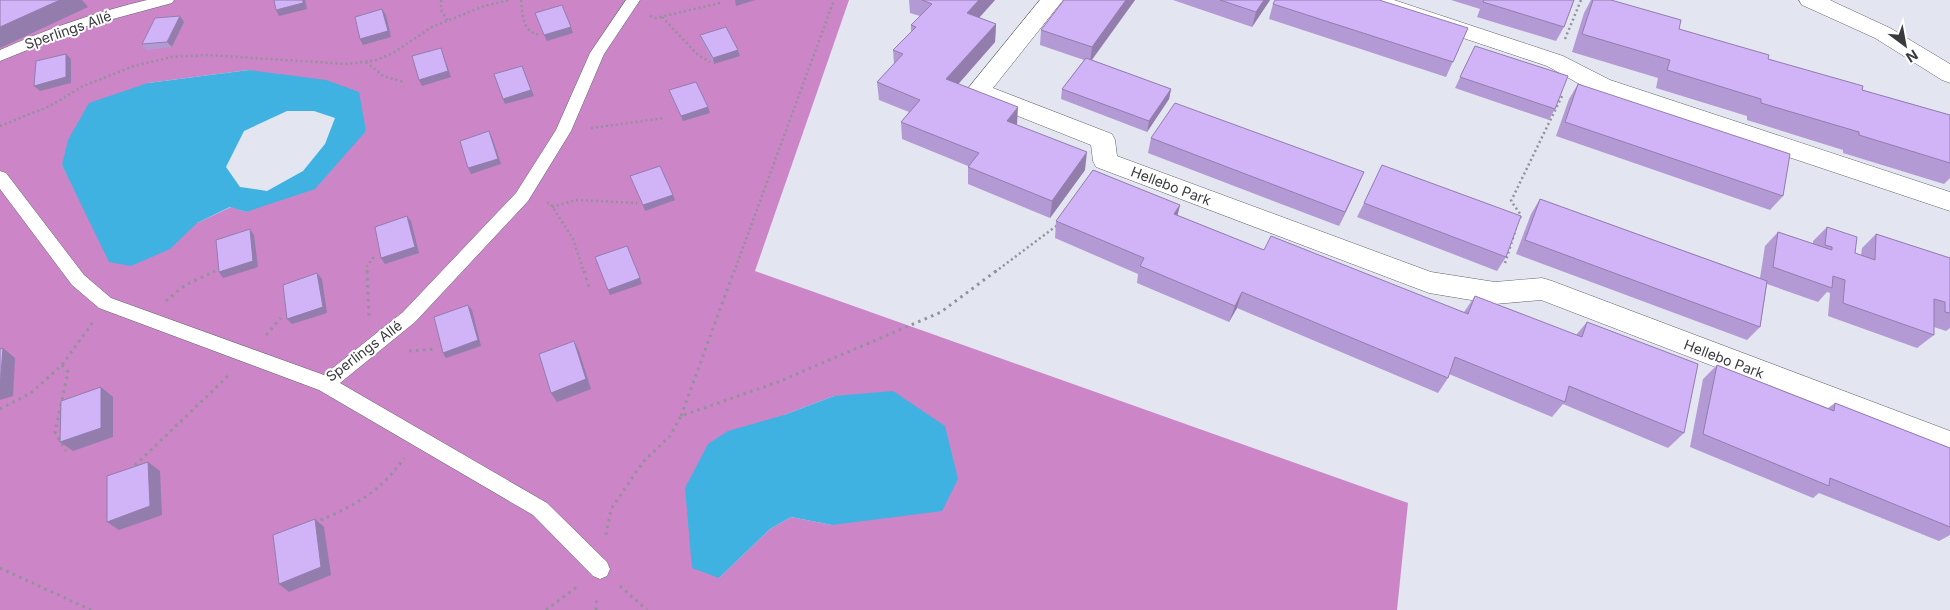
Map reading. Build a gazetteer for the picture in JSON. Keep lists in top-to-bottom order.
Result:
{
  "streets": {
    "street": ["Hellebo Park"],
    "lane": ["Sperlings Allé"]
  },
  "north": "bottom right"
}
